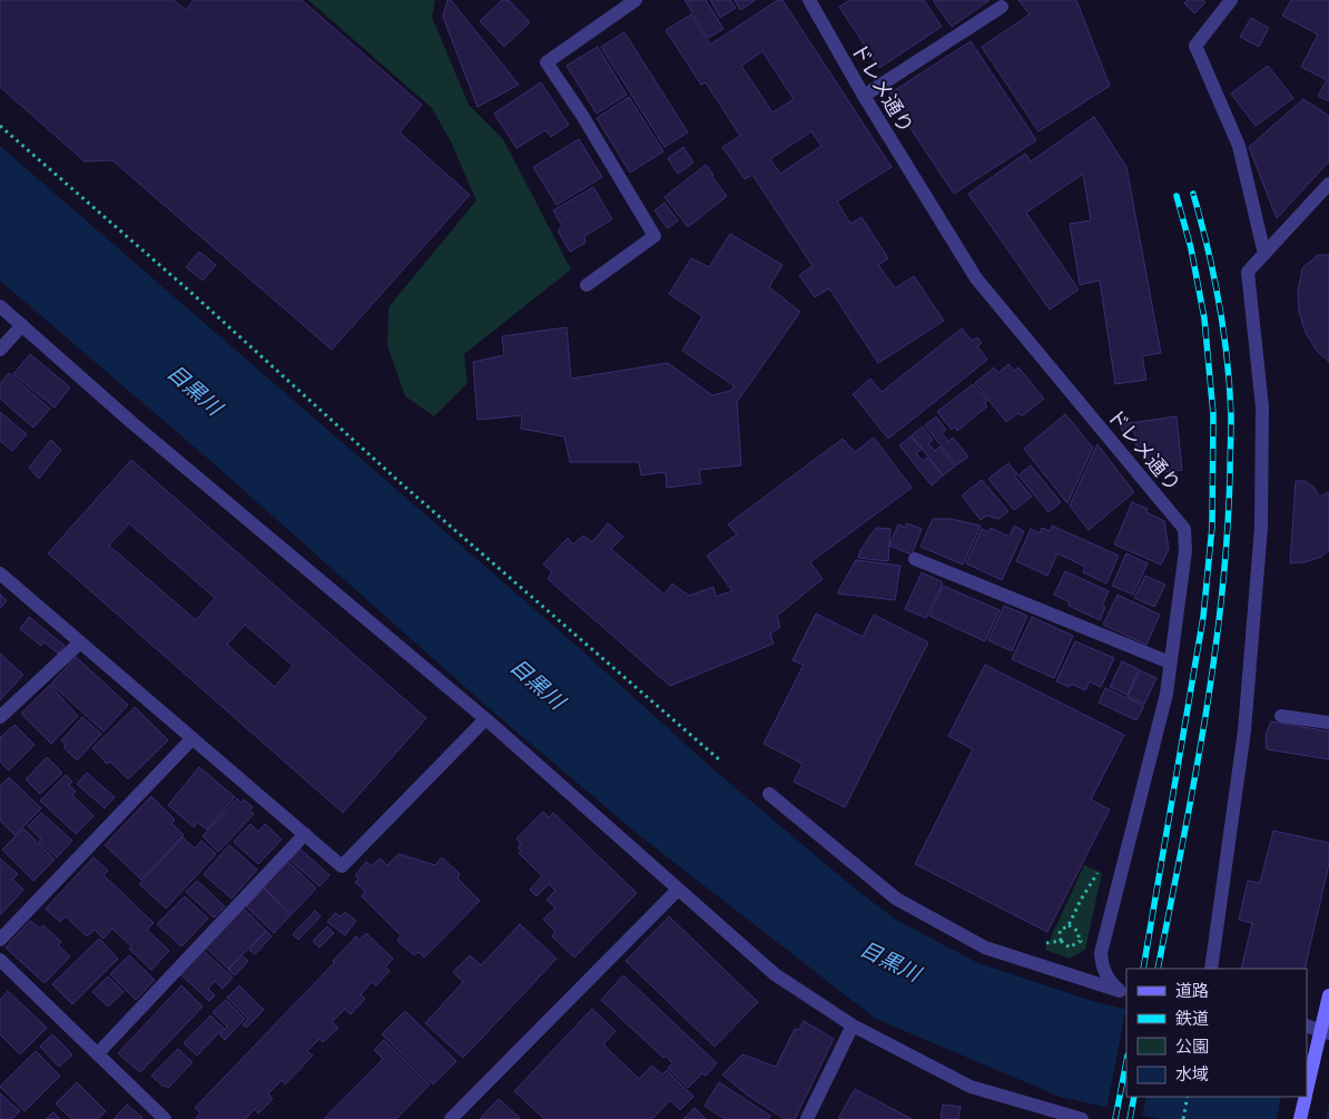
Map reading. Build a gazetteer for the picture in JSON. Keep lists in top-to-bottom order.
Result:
{
  "streets": {
    "street": ["ドレメ通り"]
  },
  "water": ["目黒川"],
  "legend": [
    "道路",
    "鉄道",
    "公園",
    "水域"
  ]
}
